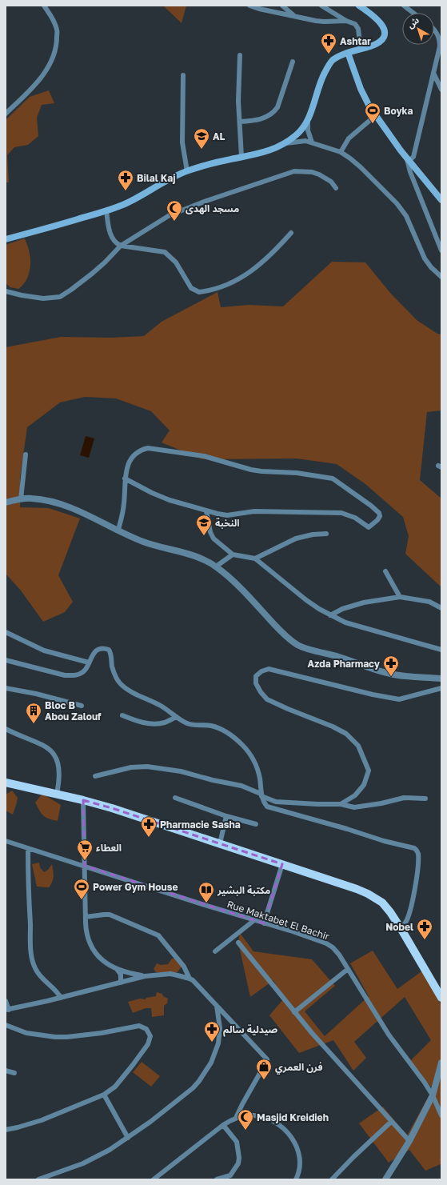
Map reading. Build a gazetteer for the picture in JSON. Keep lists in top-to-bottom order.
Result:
{
  "streets": {
    "street": ["Rue Maktabet El Bachir"]
  },
  "places": {
    "pharmacy": [
      "Ashtar",
      "Bilal Kaj",
      "Azda Pharmacy",
      "Pharmacie Sasha",
      "Nobel",
      "صيدلية سالم"
    ],
    "sports": ["Boyka", "Power Gym House"],
    "school or university": ["AL", "النخبة"],
    "mosque": ["مسجد الهدى", "Masjid Kreidieh"],
    "building": ["Bloc B Abou Zalouf"],
    "supermarket": ["العطاء"],
    "library": ["مكتبة البشير"],
    "shop": ["فرن العمري"]
  },
  "north": "top left"
}
